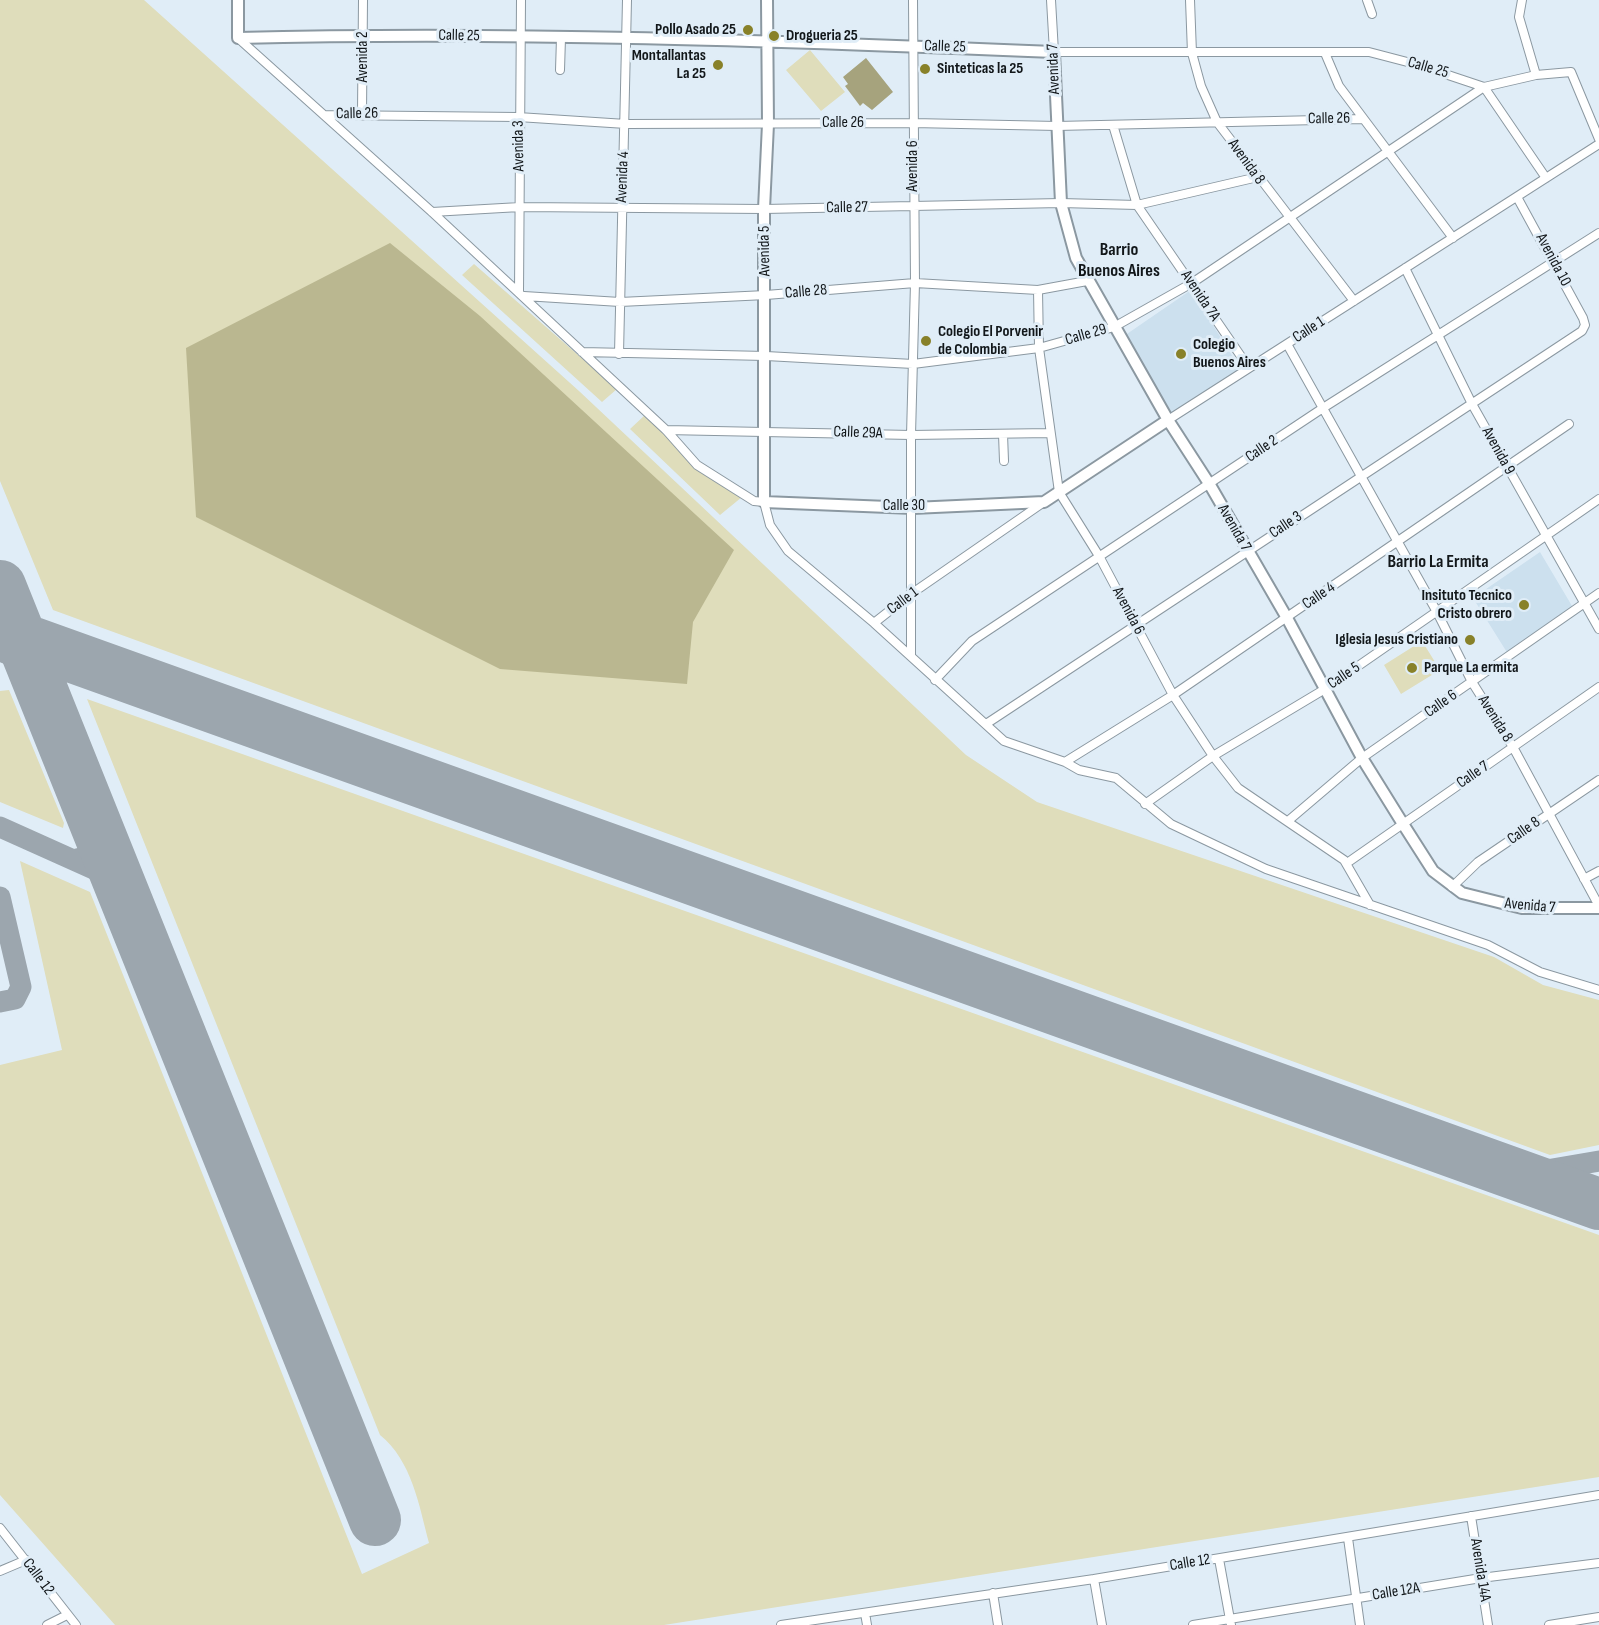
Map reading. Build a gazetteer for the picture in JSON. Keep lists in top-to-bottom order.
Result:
{
  "streets": {
    "street": [
      "Calle 25",
      "Avenida 2",
      "Avenida 7",
      "Calle 26",
      "Avenida 3",
      "Avenida 8",
      "Avenida 6",
      "Avenida 4",
      "Calle 27",
      "Avenida 5",
      "Avenida 10",
      "Calle 28",
      "Avenida 7A",
      "Calle 1",
      "Calle 29",
      "Calle 29A",
      "Calle 2",
      "Avenida 9",
      "Calle 30",
      "Calle 3",
      "Calle 4",
      "Calle 5",
      "Calle 6",
      "Calle 7",
      "Calle 8",
      "Calle 12",
      "Avenida 14A",
      "Calle 12A"
    ]
  },
  "crossings": [
    ["Calle 25", "Avenida 2"],
    ["Calle 25", "Avenida 7"],
    ["Calle 25", "Avenida 3"],
    ["Calle 25", "Avenida 8"],
    ["Calle 25", "Avenida 6"],
    ["Calle 25", "Avenida 4"],
    ["Calle 25", "Avenida 5"],
    ["Calle 25", "Calle 29"],
    ["Avenida 2", "Calle 26"],
    ["Avenida 7", "Calle 26"],
    ["Avenida 7", "Avenida 8"],
    ["Avenida 7", "Calle 27"],
    ["Avenida 7", "Calle 28"],
    ["Avenida 7", "Calle 1"],
    ["Avenida 7", "Calle 29"],
    ["Avenida 7", "Calle 2"],
    ["Avenida 7", "Calle 3"],
    ["Avenida 7", "Calle 4"],
    ["Avenida 7", "Calle 5"],
    ["Avenida 7", "Calle 6"],
    ["Avenida 7", "Calle 7"],
    ["Avenida 7", "Calle 8"],
    ["Calle 26", "Avenida 3"],
    ["Calle 26", "Avenida 8"],
    ["Calle 26", "Avenida 6"],
    ["Calle 26", "Avenida 4"],
    ["Calle 26", "Avenida 5"],
    ["Calle 26", "Avenida 7A"],
    ["Avenida 3", "Calle 27"],
    ["Avenida 3", "Calle 28"],
    ["Avenida 8", "Calle 27"],
    ["Avenida 8", "Calle 1"],
    ["Avenida 8", "Calle 29"],
    ["Avenida 8", "Calle 2"],
    ["Avenida 8", "Calle 3"],
    ["Avenida 8", "Calle 4"],
    ["Avenida 8", "Calle 5"],
    ["Avenida 8", "Calle 6"],
    ["Avenida 8", "Calle 7"],
    ["Avenida 8", "Calle 8"],
    ["Avenida 6", "Calle 27"],
    ["Avenida 6", "Calle 28"],
    ["Avenida 6", "Calle 1"],
    ["Avenida 6", "Calle 29"],
    ["Avenida 6", "Calle 29A"],
    ["Avenida 6", "Calle 2"],
    ["Avenida 6", "Calle 30"],
    ["Avenida 6", "Calle 3"],
    ["Avenida 6", "Calle 4"],
    ["Avenida 6", "Calle 5"],
    ["Avenida 6", "Calle 6"],
    ["Avenida 6", "Calle 7"],
    ["Avenida 4", "Calle 27"],
    ["Avenida 4", "Calle 28"],
    ["Avenida 4", "Calle 29"],
    ["Calle 27", "Avenida 5"],
    ["Calle 27", "Avenida 7A"],
    ["Avenida 5", "Calle 28"],
    ["Avenida 5", "Calle 29"],
    ["Avenida 5", "Calle 29A"],
    ["Avenida 5", "Calle 30"],
    ["Avenida 10", "Calle 1"],
    ["Avenida 10", "Calle 2"],
    ["Avenida 10", "Calle 3"],
    ["Avenida 7A", "Calle 1"],
    ["Avenida 7A", "Calle 29"],
    ["Calle 1", "Avenida 9"],
    ["Calle 1", "Calle 30"],
    ["Calle 2", "Avenida 9"],
    ["Avenida 9", "Calle 3"],
    ["Avenida 9", "Calle 4"],
    ["Avenida 9", "Calle 5"],
    ["Avenida 9", "Calle 6"],
    ["Calle 12", "Avenida 14A"],
    ["Avenida 14A", "Calle 12A"]
  ],
  "districts": ["Barrio Buenos Aires", "Barrio La Ermita"],
  "places": [
    "Pollo Asado 25",
    "Drogueria 25",
    "Montallantas La 25",
    "Sinteticas la 25",
    "Colegio El Porvenir de Colombia",
    "Colegio Buenos Aires",
    "Insituto Tecnico Cristo obrero",
    "Iglesia Jesus Cristiano",
    "Parque La ermita"
  ]
}
